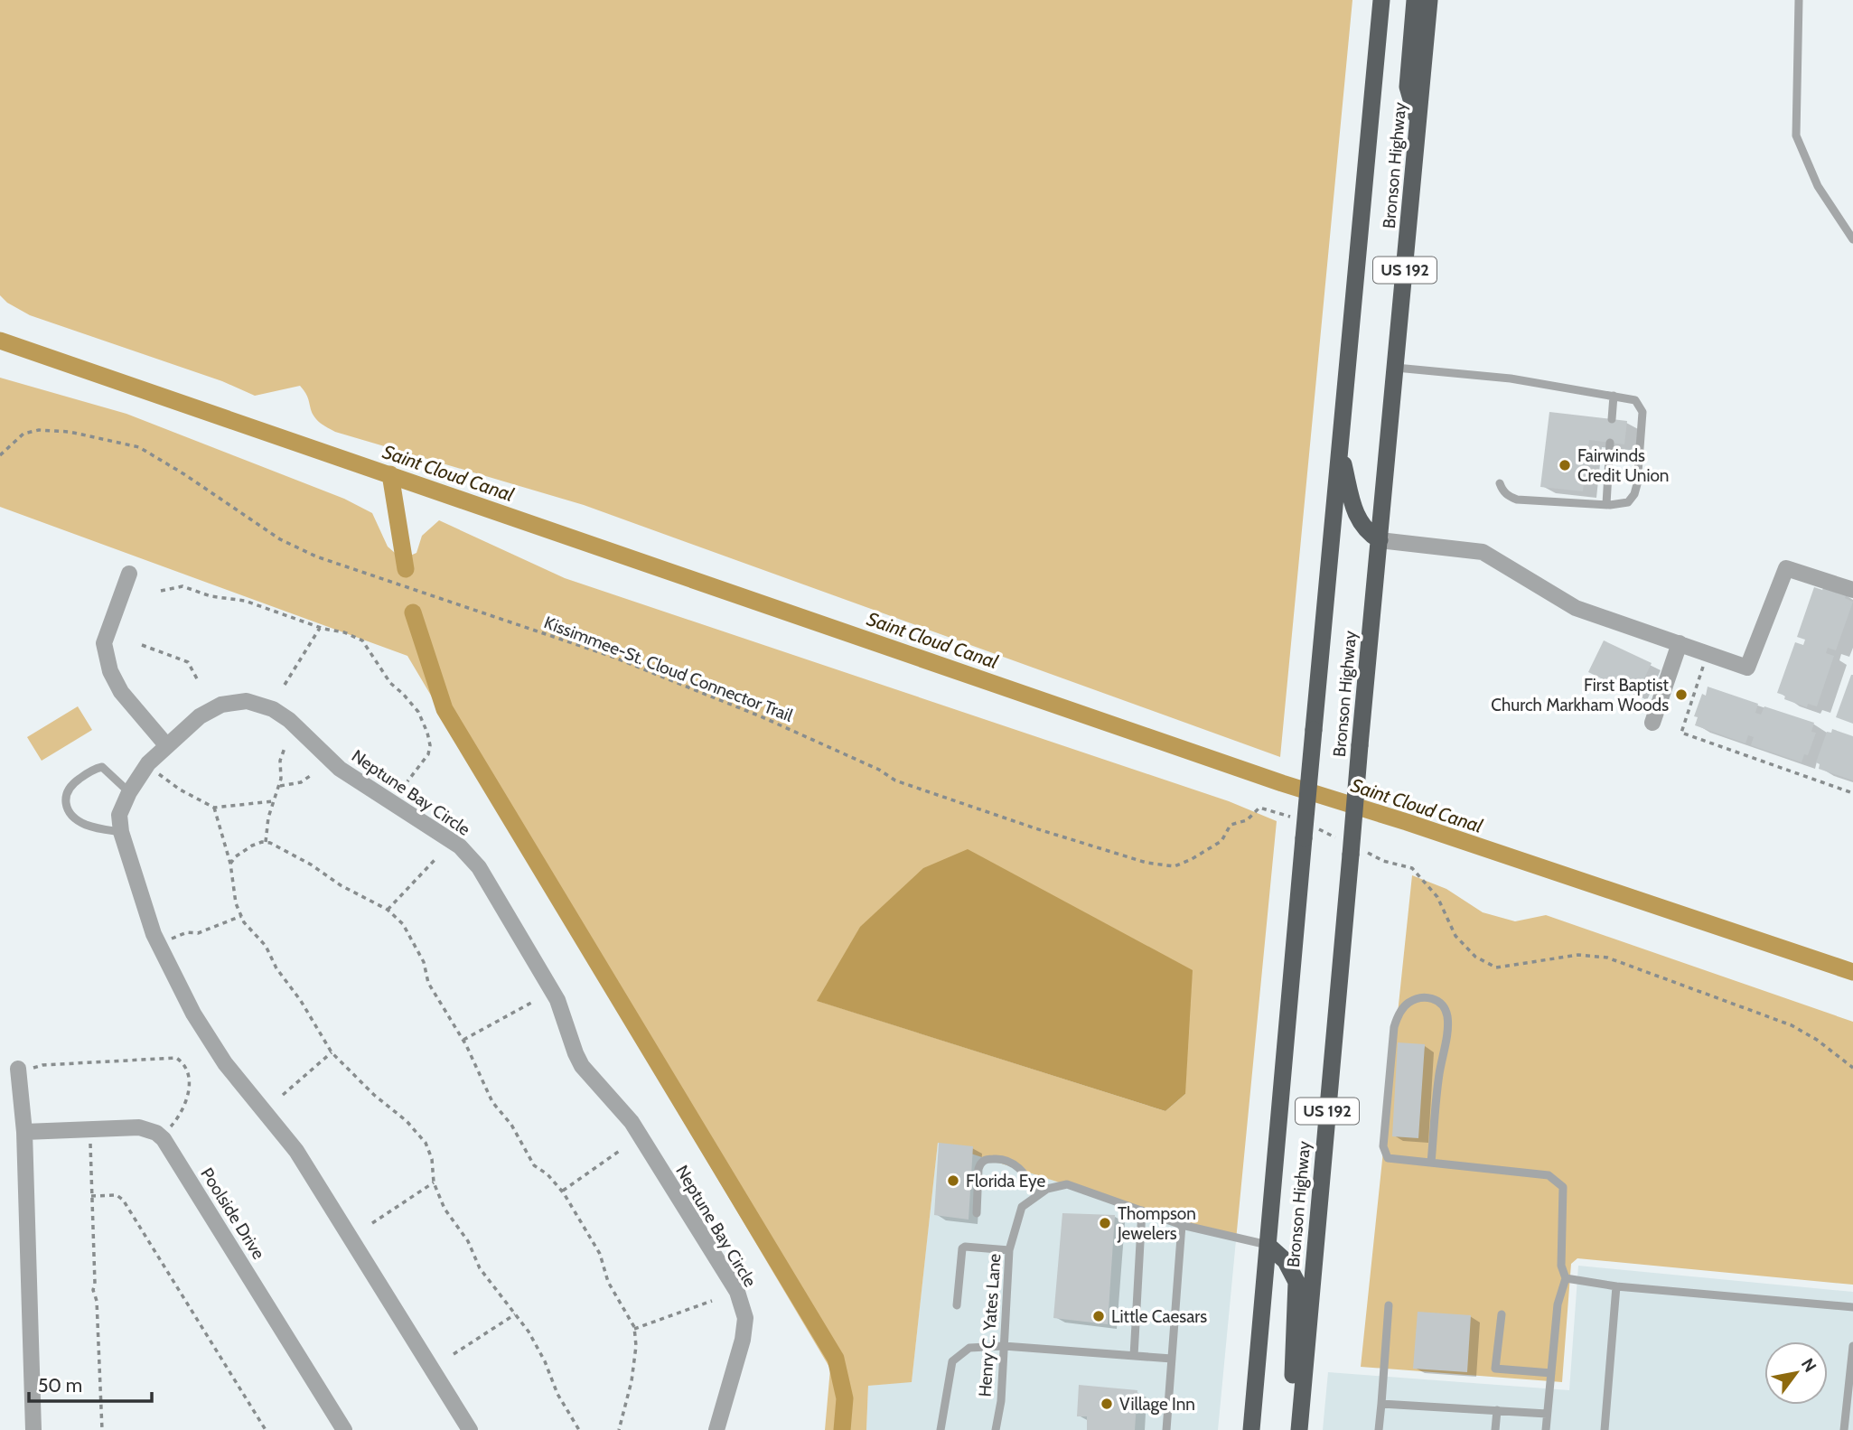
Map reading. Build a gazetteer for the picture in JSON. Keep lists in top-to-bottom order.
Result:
{
  "streets": {
    "highway": ["Bronson Highway", "US 192"],
    "street": ["Neptune Bay Circle", "Poolside Drive"],
    "lane": ["Henry C. Yates Lane"],
    "path": ["Kissimmee-St. Cloud Connector Trail"]
  },
  "water": ["Saint Cloud Canal"],
  "places": [
    "Fairwinds Credit Union",
    "First Baptist Church Markham Woods",
    "Florida Eye",
    "Thompson Jewelers",
    "Little Caesars",
    "Village Inn"
  ],
  "scale_bar": "50 m",
  "north": "top right"
}
